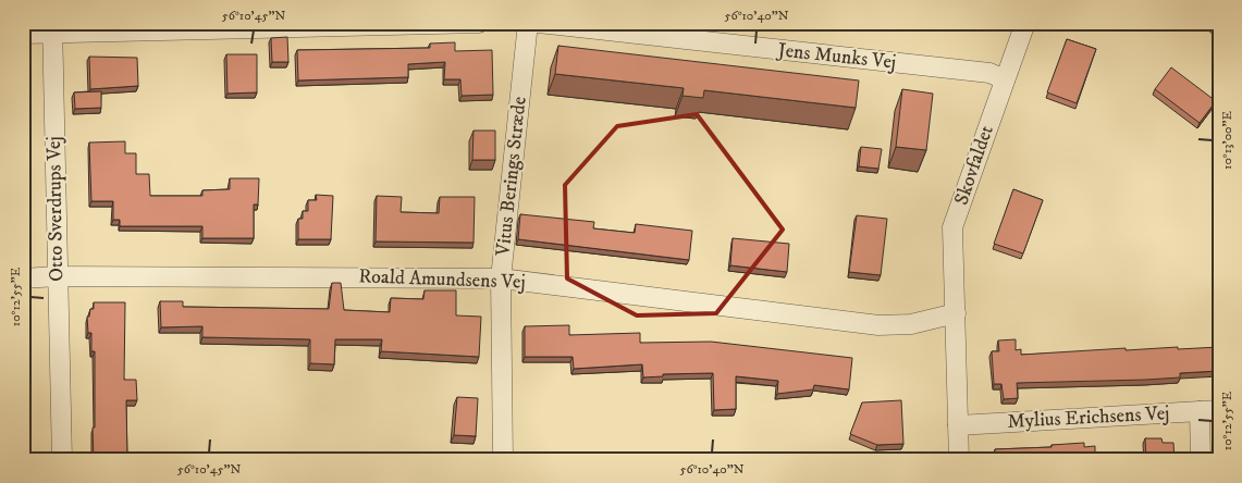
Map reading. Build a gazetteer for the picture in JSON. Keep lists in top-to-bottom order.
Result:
{
  "streets": {
    "street": [
      "Jens Munks Vej",
      "Skovfaldet",
      "Vitus Berings Stræde",
      "Otto Sverdrups Vej",
      "Roald Amundsens Vej",
      "Mylius Erichsens Vej"
    ]
  },
  "crossings": [
    ["Jens Munks Vej", "Skovfaldet"],
    ["Skovfaldet", "Roald Amundsens Vej"],
    ["Skovfaldet", "Mylius Erichsens Vej"],
    ["Vitus Berings Stræde", "Roald Amundsens Vej"],
    ["Otto Sverdrups Vej", "Roald Amundsens Vej"]
  ],
  "coordinates": [
    "56°10'45\"N",
    "56°10'40\"N",
    "10°13'00\"E",
    "10°12'55\"E"
  ]
}
